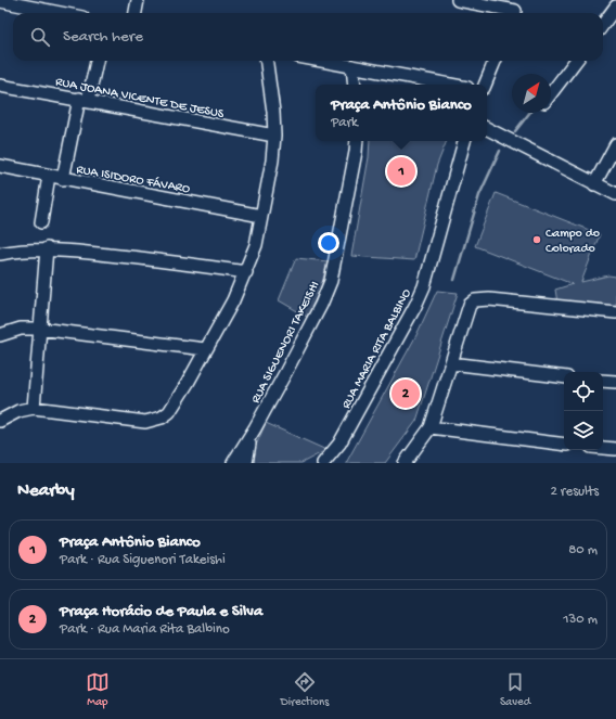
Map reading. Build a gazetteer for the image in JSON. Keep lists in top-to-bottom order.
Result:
{
  "streets": {
    "street": [
      "RUA JOANA VICENTE DE JESUS",
      "RUA ISIDORO FÁVARO",
      "RUA SIGUENORI TAKEISHI",
      "RUA MARIA RITA BALBINO"
    ]
  },
  "places": ["Campo do Colorado"],
  "north": "top right",
  "page": {
    "search": "Search here",
    "popup": ["Praça Antônio Bianco", "Park"],
    "pins": ["1", "2"],
    "heading": ["Nearby", "2 results"],
    "list": [
      {
        "mark": "1",
        "name": "Praça Antônio Bianco",
        "note": "Park · Rua Siguenori Takeishi",
        "value": "80 m"
      },
      {
        "mark": "2",
        "name": "Praça Horácio de Paula e Silva",
        "note": "Park · Rua Maria Rita Balbino",
        "value": "130 m"
      }
    ],
    "nav": ["Map", "Directions", "Saved"]
  }
}
